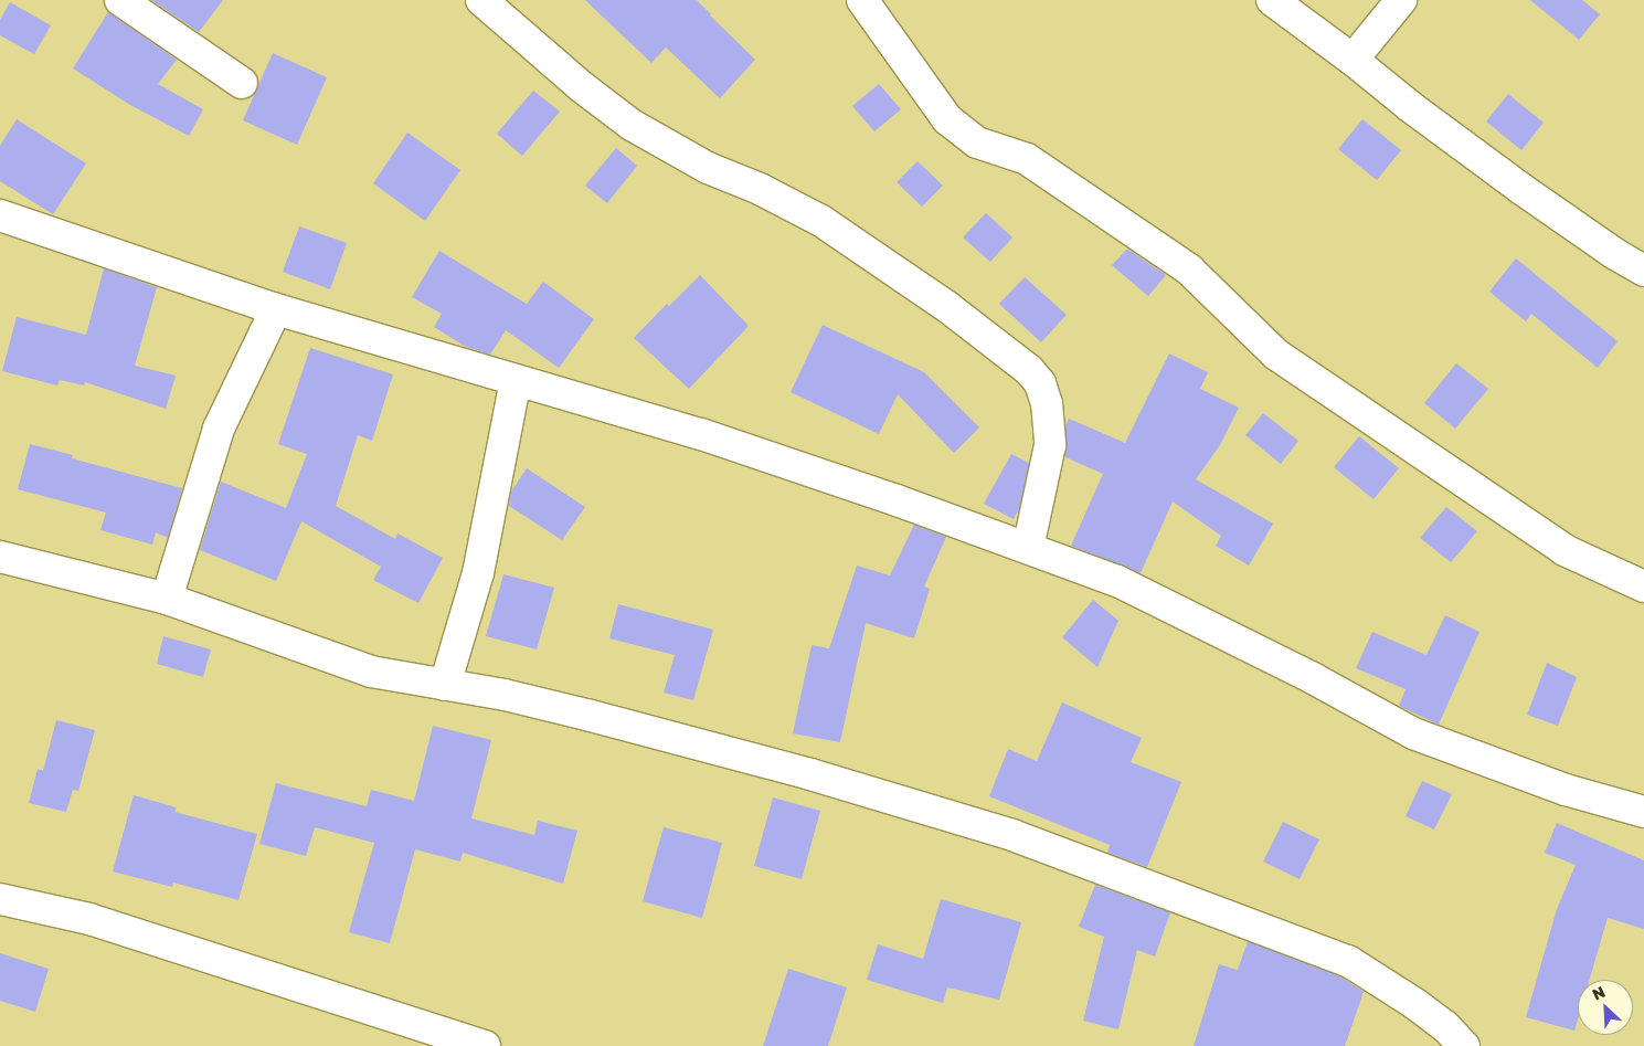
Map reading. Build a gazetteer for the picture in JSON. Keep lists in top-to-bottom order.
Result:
{
  "north": "top left"
}
